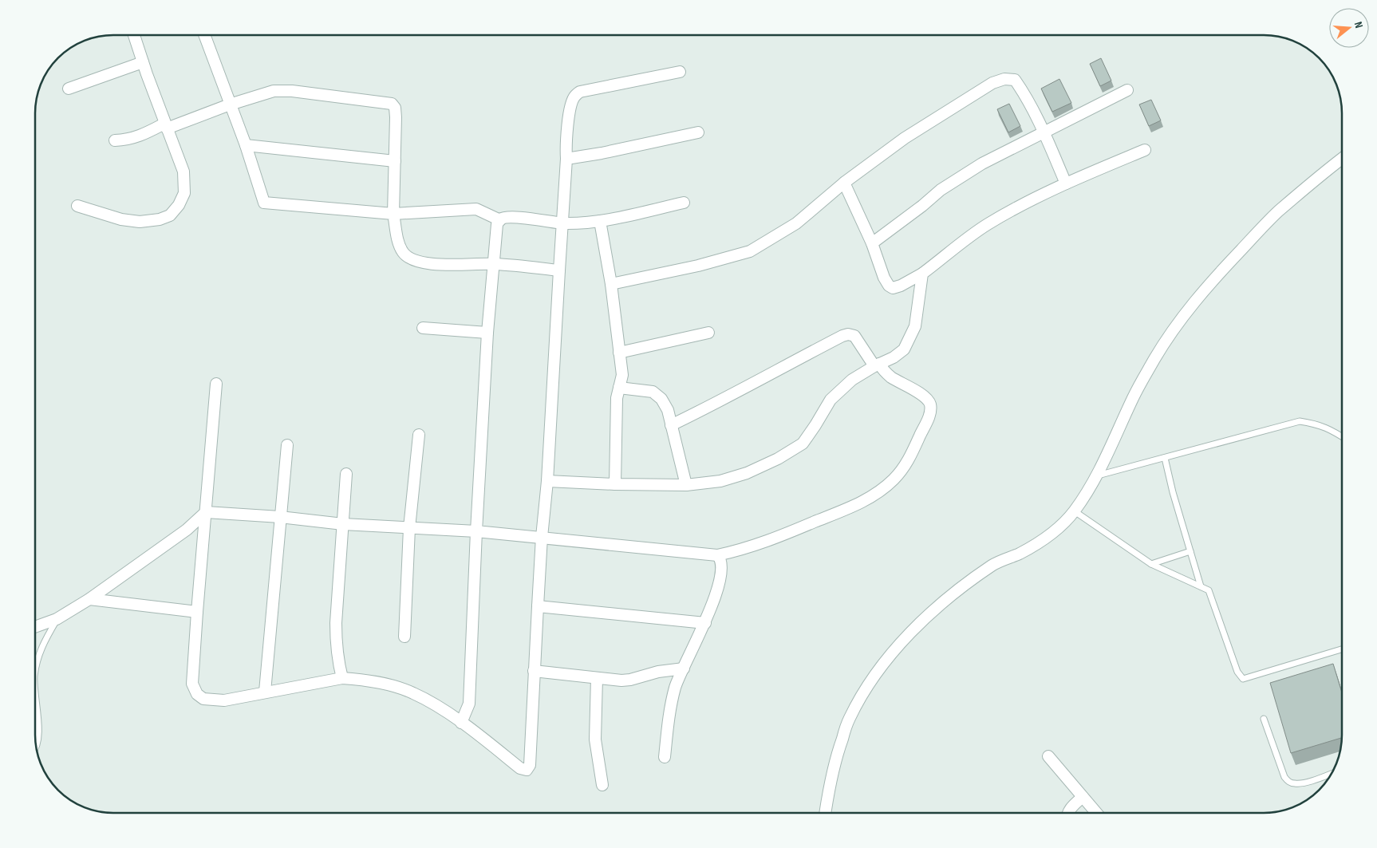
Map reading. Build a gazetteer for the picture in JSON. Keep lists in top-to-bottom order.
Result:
{
  "north": "right"
}
